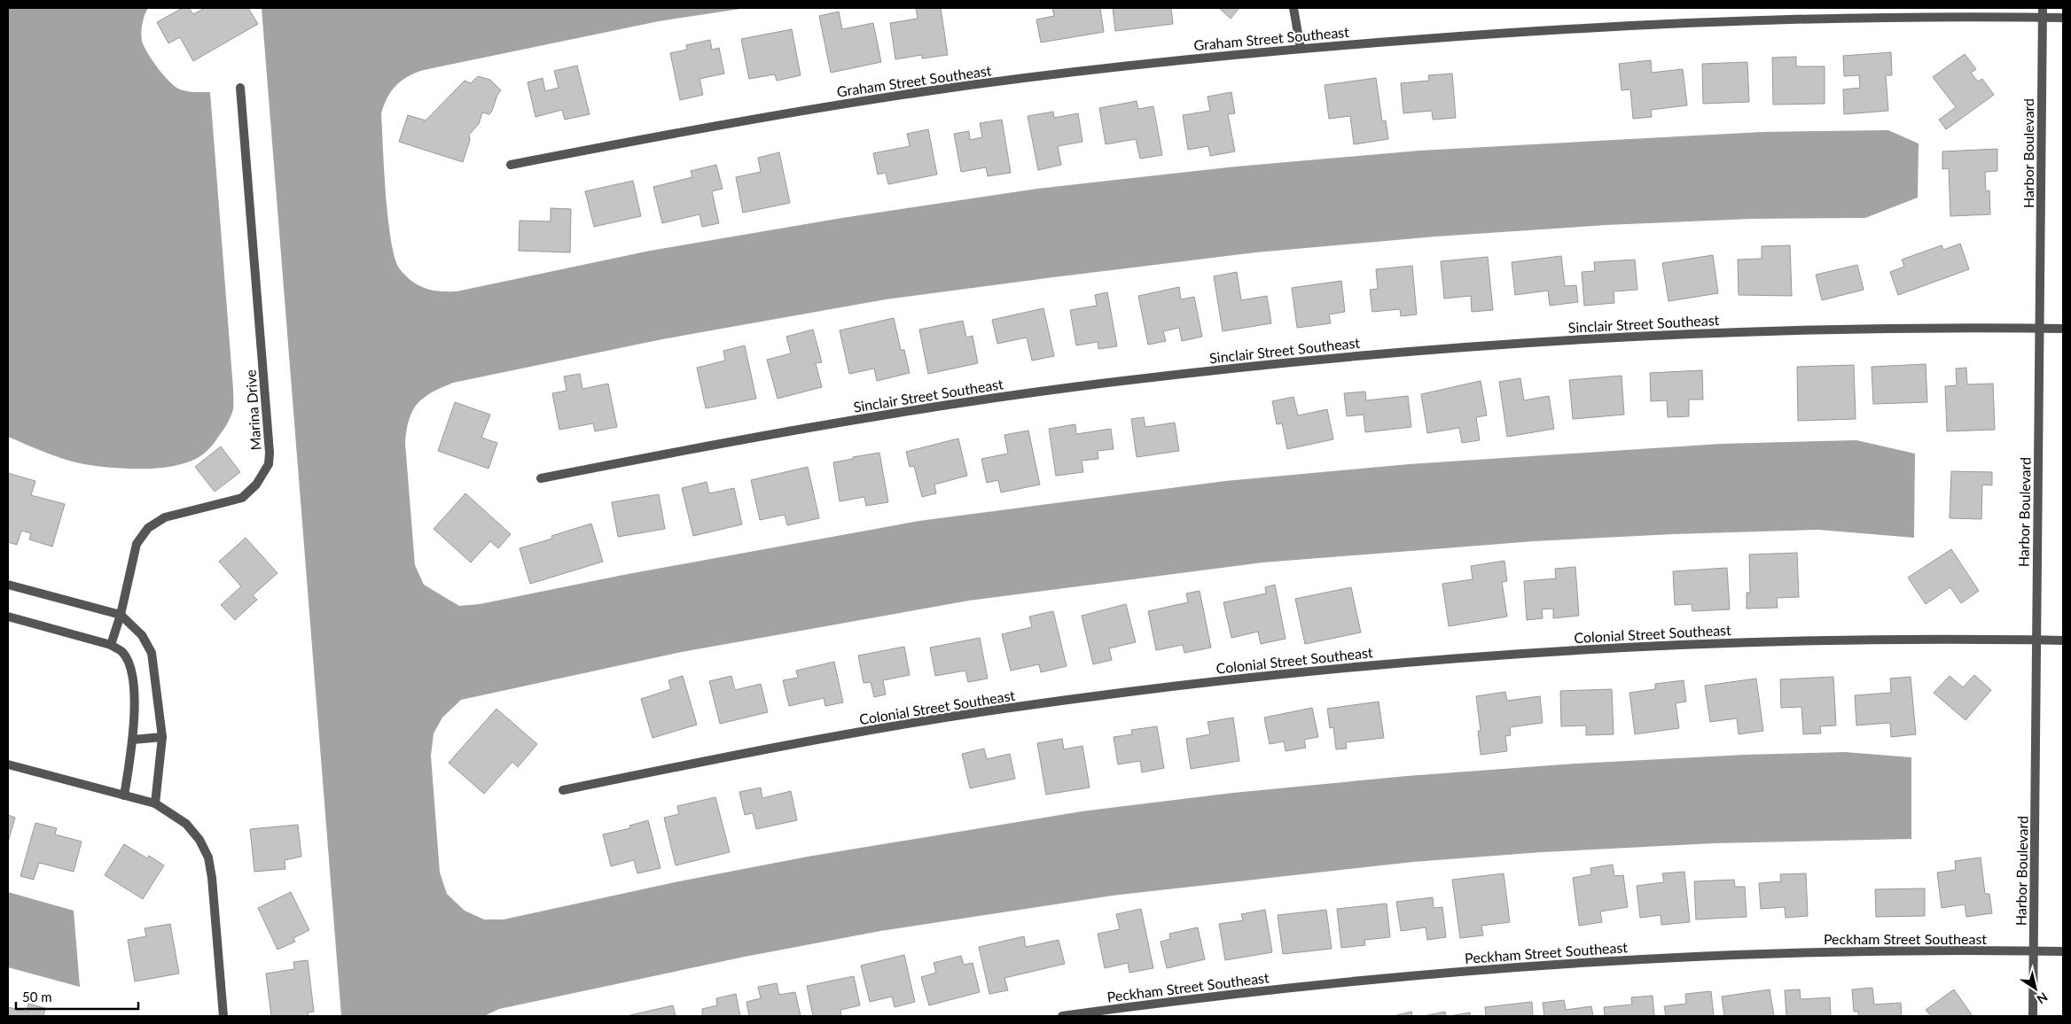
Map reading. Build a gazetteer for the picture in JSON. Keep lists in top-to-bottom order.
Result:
{
  "streets": {
    "street": [
      "Graham Street Southeast",
      "Harbor Boulevard",
      "Sinclair Street Southeast",
      "Marina Drive",
      "Colonial Street Southeast",
      "Peckham Street Southeast"
    ]
  },
  "crossings": [
    ["Graham Street Southeast", "Harbor Boulevard"],
    ["Harbor Boulevard", "Sinclair Street Southeast"],
    ["Harbor Boulevard", "Colonial Street Southeast"],
    ["Harbor Boulevard", "Peckham Street Southeast"]
  ],
  "scale_bar": "50 m",
  "north": "bottom right"
}
